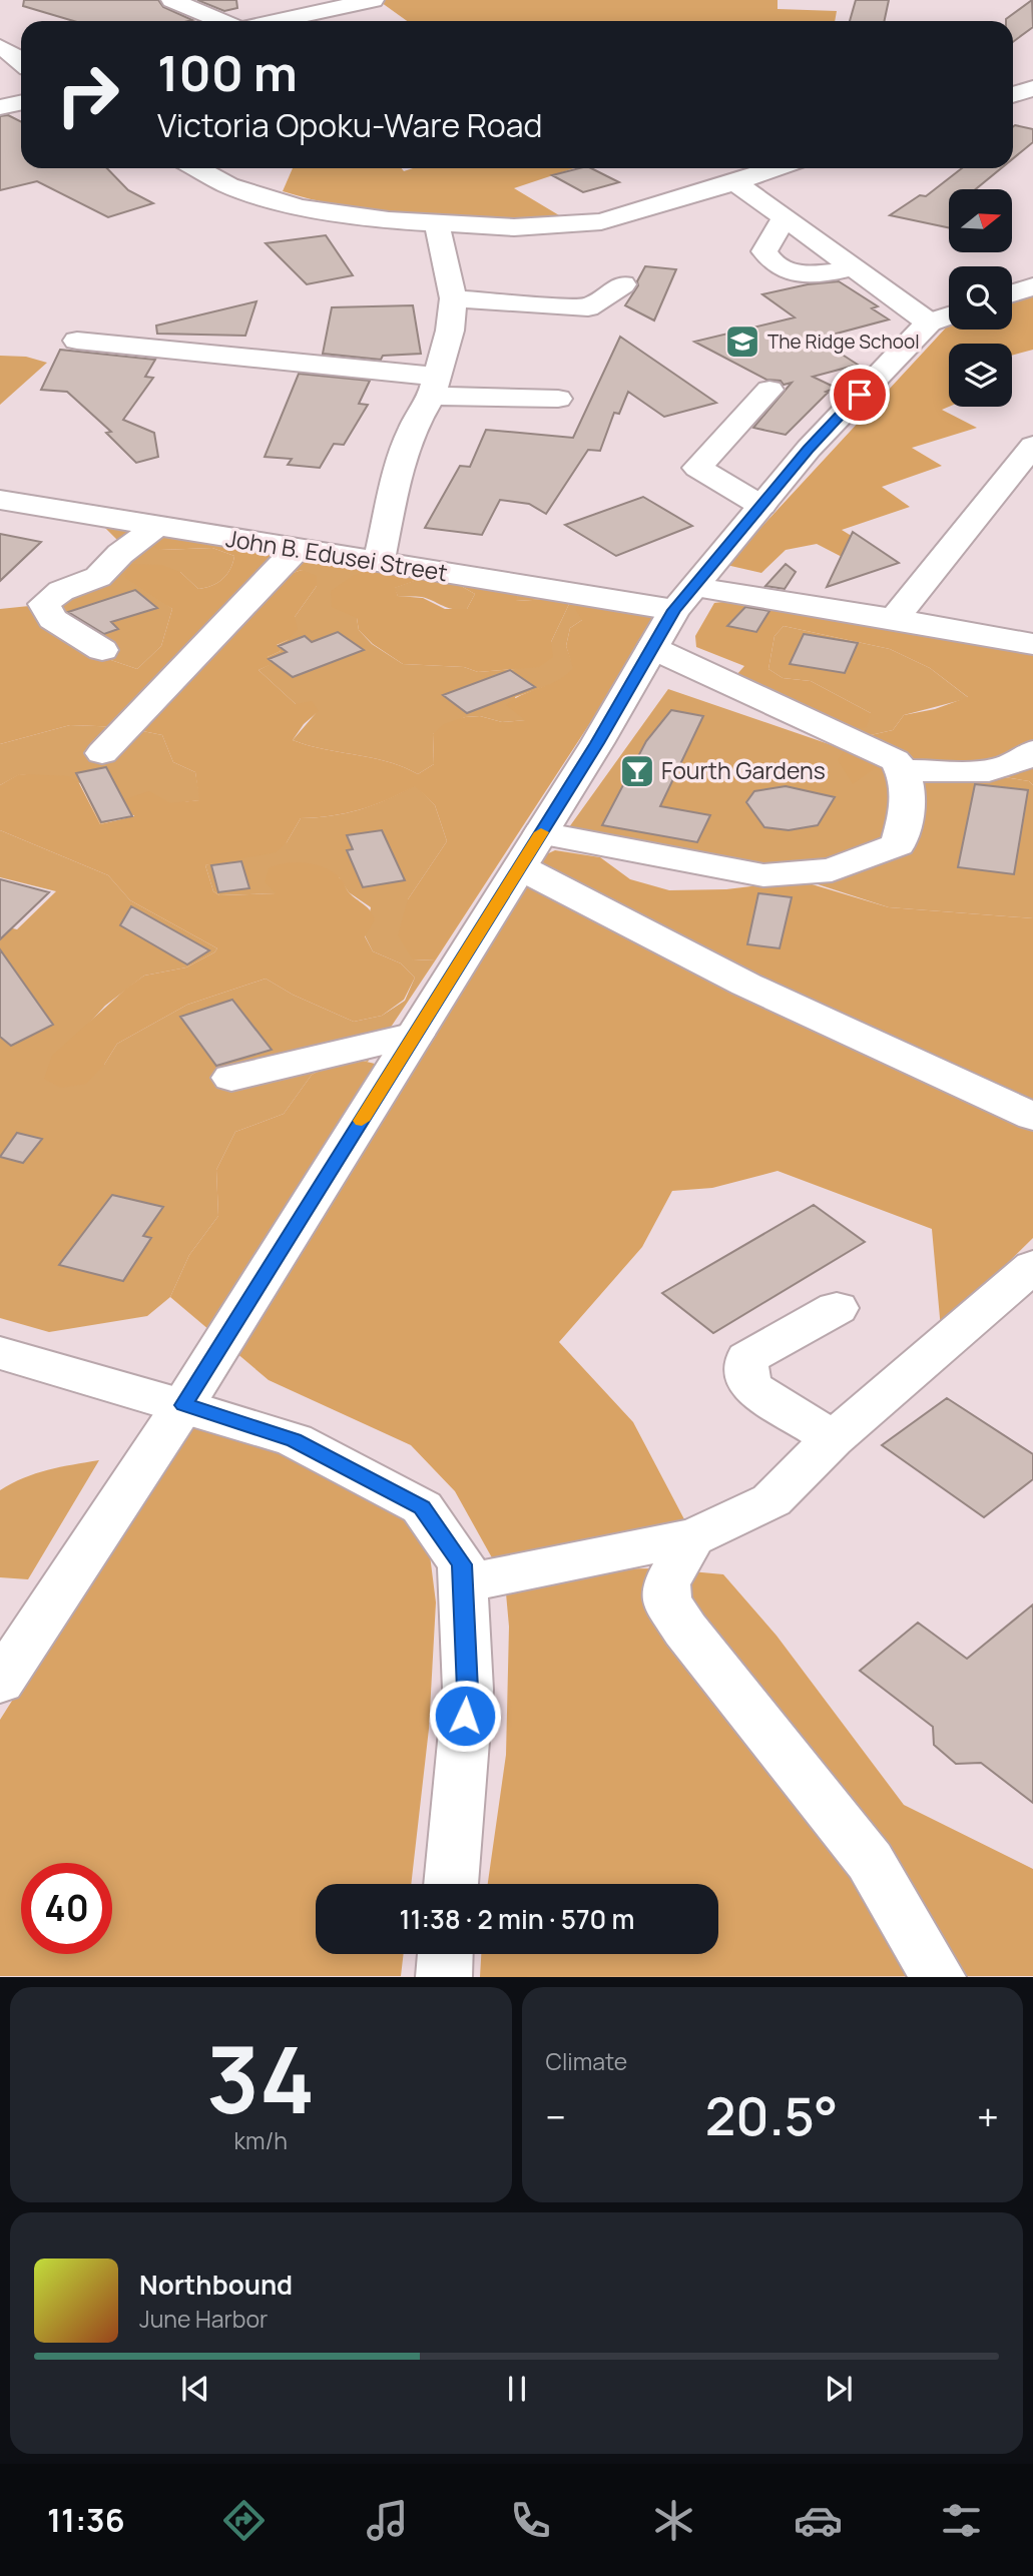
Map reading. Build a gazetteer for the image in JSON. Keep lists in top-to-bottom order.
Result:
{
  "streets": {
    "street": ["John B. Edusei Street"]
  },
  "places": {
    "school or university": ["The Ridge School"],
    "bar": ["Fourth Gardens"]
  },
  "north": "right",
  "page": {
    "turn": ["100 m", "Victoria Opoku-Ware Road"],
    "limit": "40",
    "trip": "11:38 · 2 min · 570 m",
    "tile": [
      ["34", "km/h"],
      "Climate"
    ],
    "heat": ["−", "20.5°", "+"],
    "song": ["Northbound", "June Harbor"],
    "tabs": "11:36"
  }
}
